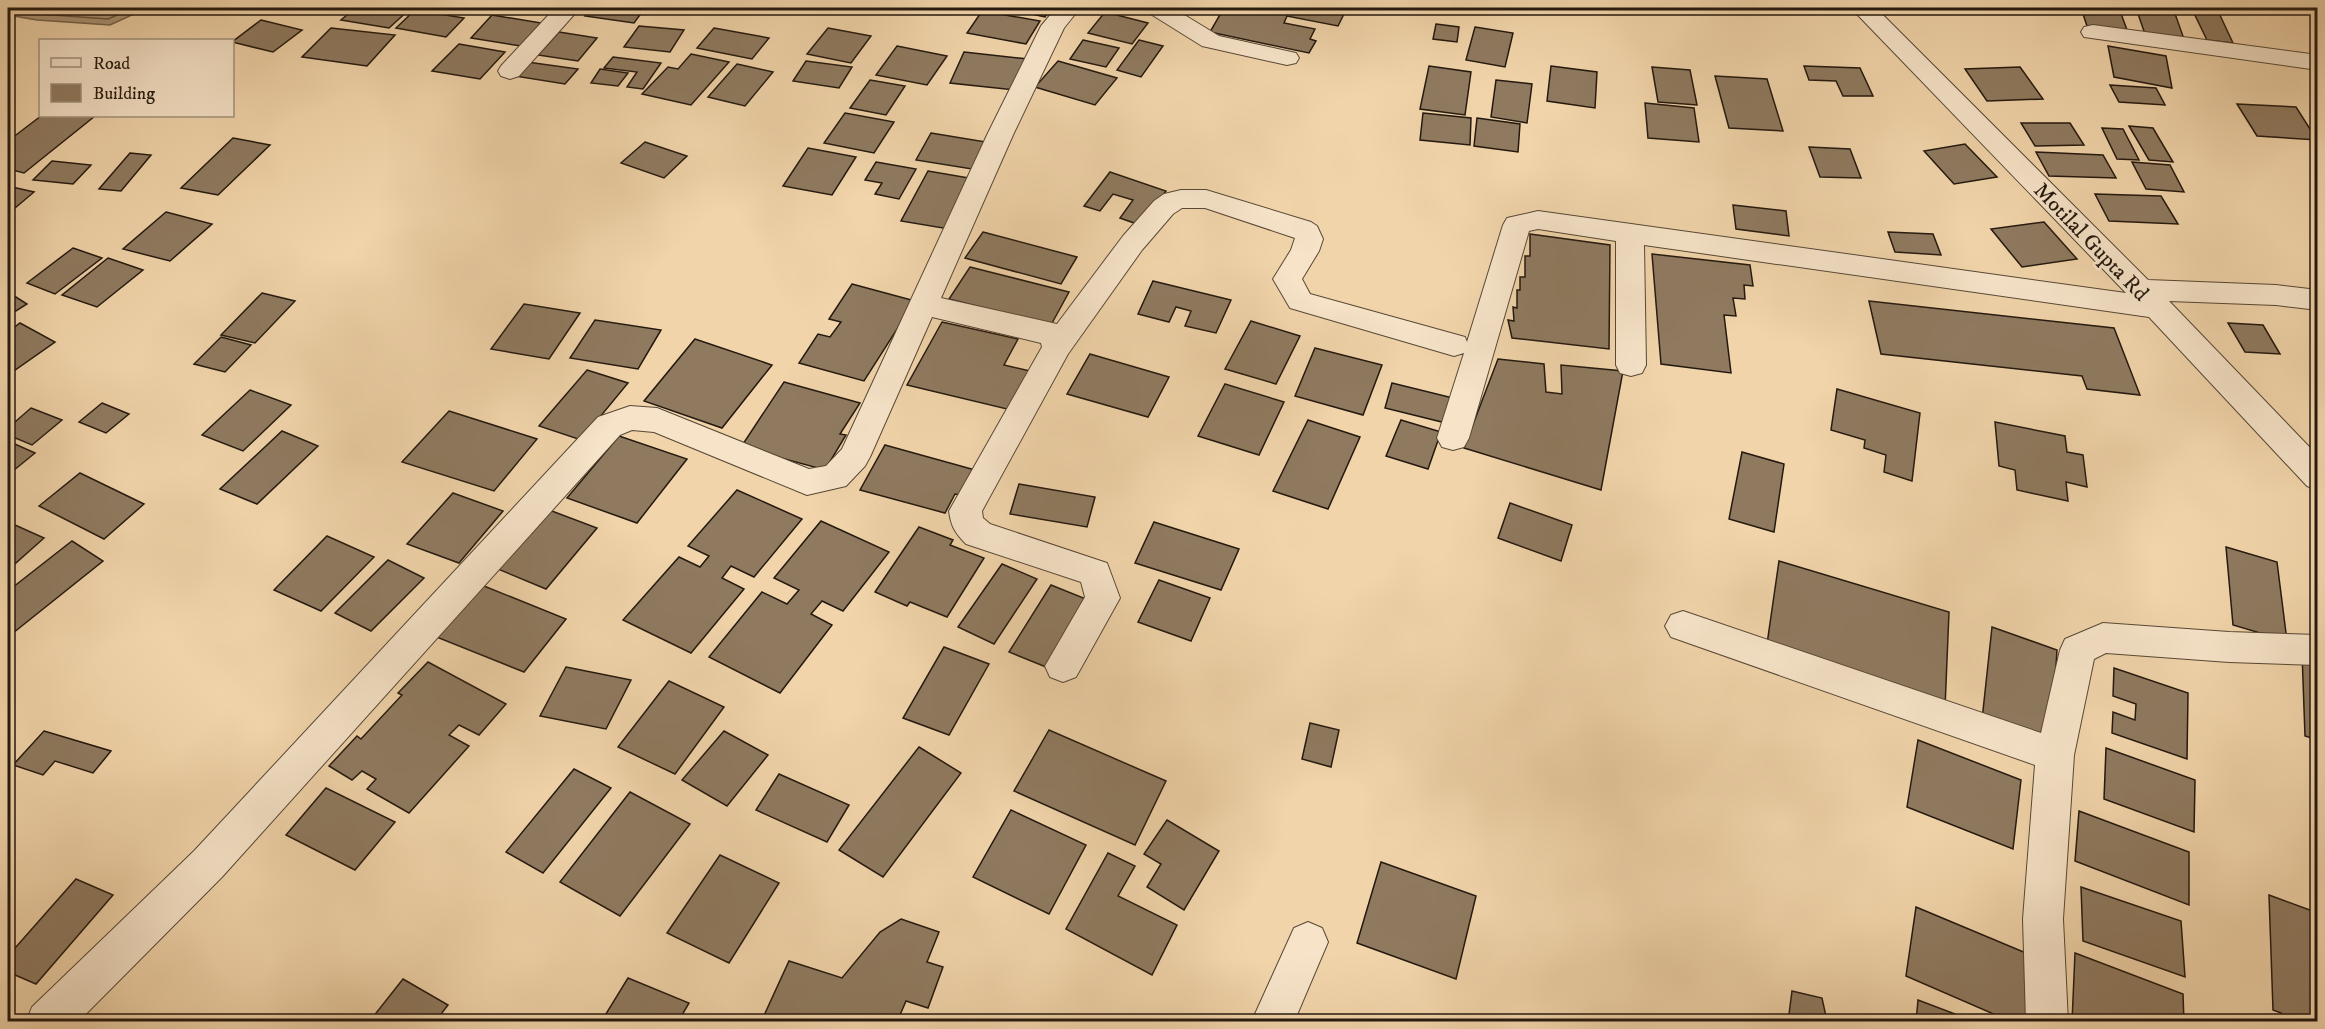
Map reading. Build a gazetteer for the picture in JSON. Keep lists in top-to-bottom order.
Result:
{
  "streets": {
    "street": ["Motilal Gupta Rd"]
  },
  "legend": ["Road", "Building"]
}
